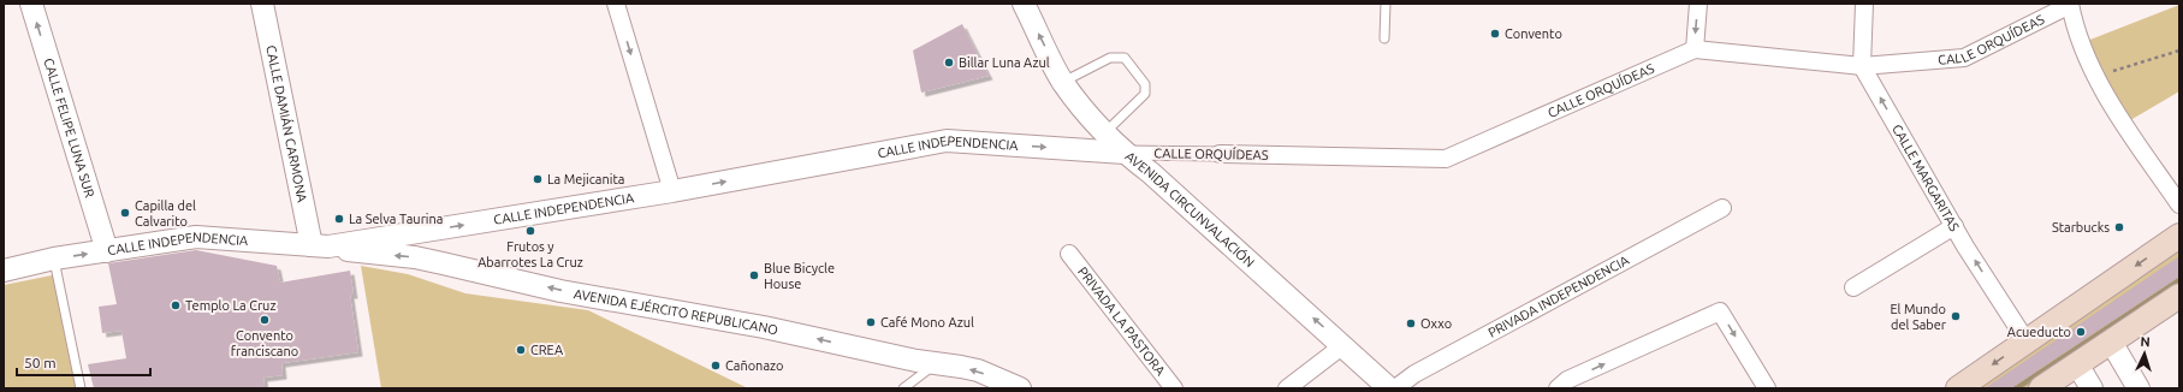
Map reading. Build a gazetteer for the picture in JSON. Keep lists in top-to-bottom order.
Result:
{
  "streets": {
    "street": [
      "CALLE ORQUÍDEAS",
      "CALLE DAMIÁN CARMONA",
      "CALLE FELIPE LUNA SUR",
      "CALLE INDEPENDENCIA",
      "CALLE MARGARITAS",
      "AVENIDA CIRCUNVALACIÓN",
      "PRIVADA INDEPENDENCIA",
      "AVENIDA EJÉRCITO REPUBLICANO",
      "PRIVADA LA PASTORA"
    ]
  },
  "crossings": [
    ["CALLE ORQUÍDEAS", "CALLE INDEPENDENCIA"],
    ["CALLE ORQUÍDEAS", "CALLE MARGARITAS"],
    ["CALLE ORQUÍDEAS", "AVENIDA CIRCUNVALACIÓN"],
    ["CALLE DAMIÁN CARMONA", "CALLE INDEPENDENCIA"],
    ["CALLE DAMIÁN CARMONA", "AVENIDA EJÉRCITO REPUBLICANO"],
    ["CALLE FELIPE LUNA SUR", "CALLE INDEPENDENCIA"],
    ["CALLE INDEPENDENCIA", "AVENIDA CIRCUNVALACIÓN"],
    ["CALLE INDEPENDENCIA", "AVENIDA EJÉRCITO REPUBLICANO"]
  ],
  "one_way": [
    "CALLE FELIPE LUNA SUR",
    "CALLE INDEPENDENCIA",
    "CALLE MARGARITAS",
    "AVENIDA CIRCUNVALACIÓN",
    "AVENIDA EJÉRCITO REPUBLICANO"
  ],
  "places": [
    "Convento",
    "Billar Luna Azul",
    "La Mejicanita",
    "Capilla del Calvarito",
    "La Selva Taurina",
    "Starbucks",
    "Frutos y Abarrotes La Cruz",
    "Blue Bicycle House",
    "Templo La Cruz",
    "El Mundo del Saber",
    "Convento franciscano",
    "Café Mono Azul",
    "Oxxo",
    "Acueducto",
    "CREA",
    "Cañonazo"
  ],
  "scale_bar": "50 m",
  "north": "top"
}
